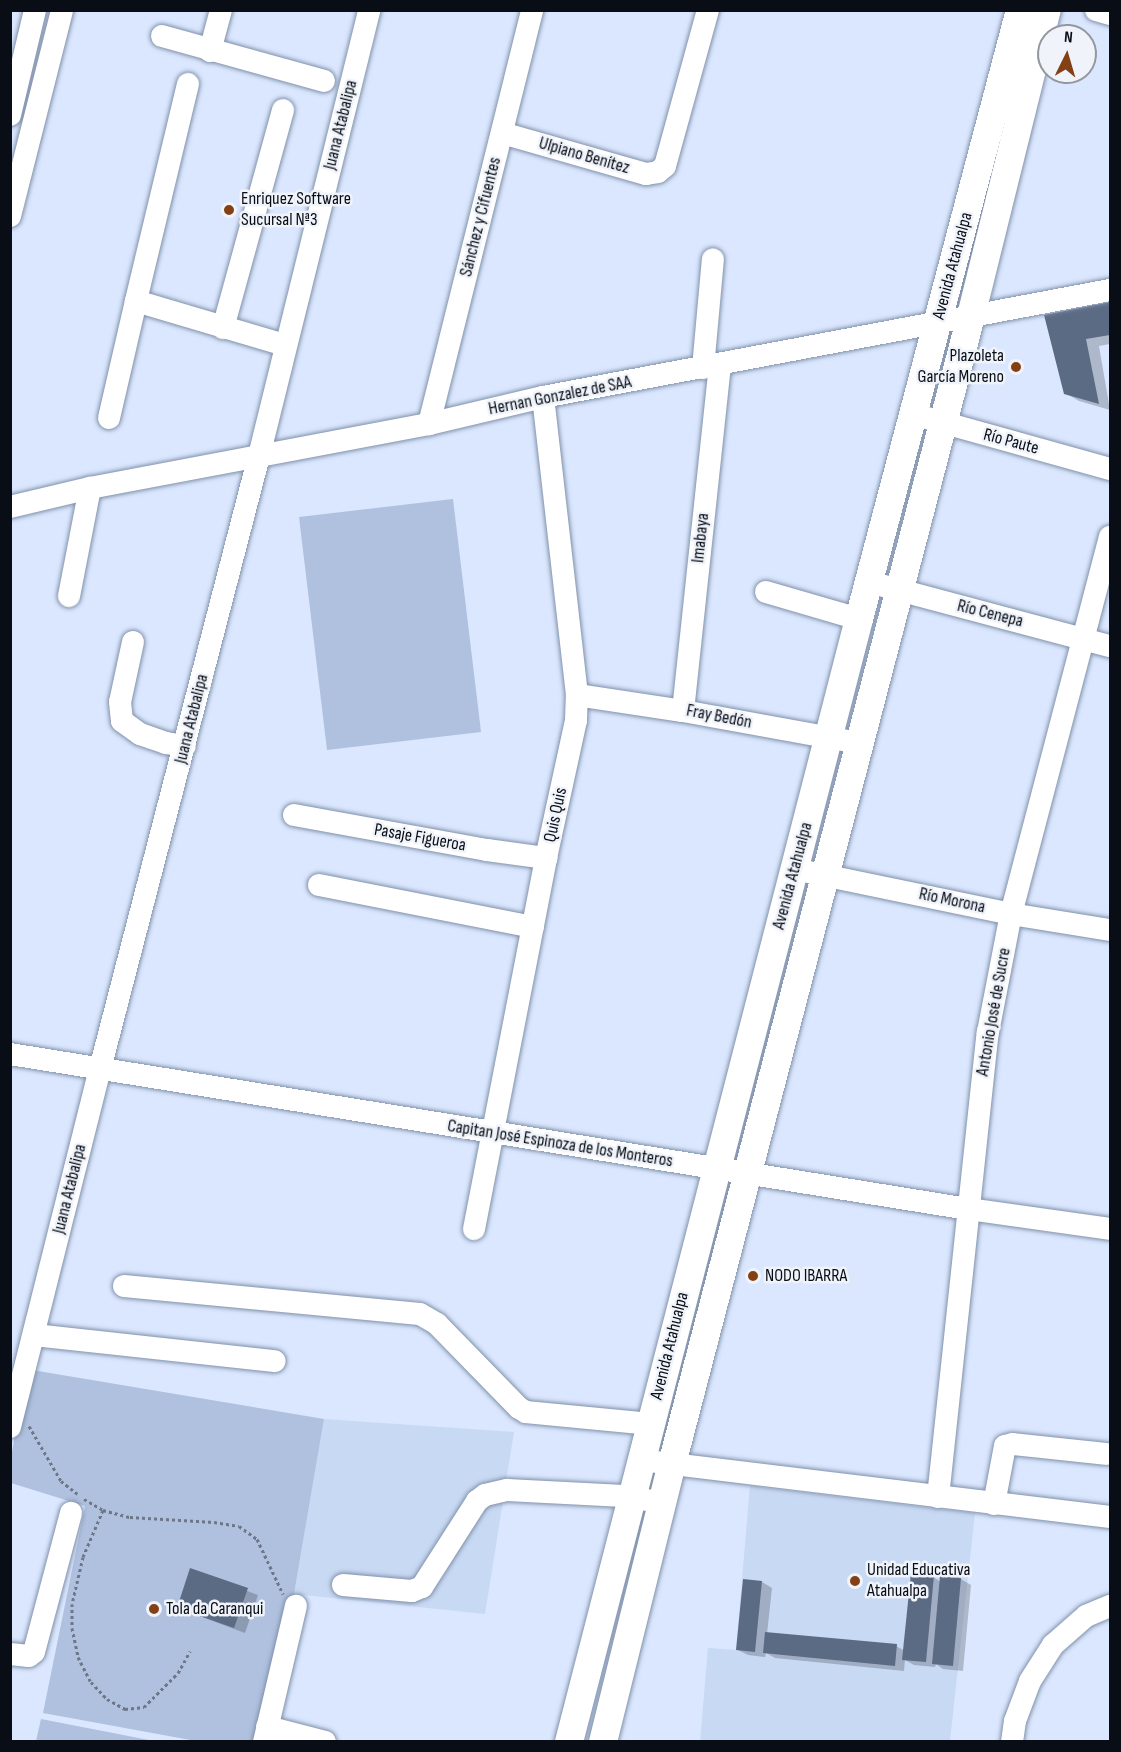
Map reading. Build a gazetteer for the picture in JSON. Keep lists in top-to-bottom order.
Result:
{
  "streets": {
    "main road": ["Avenida Atahualpa"],
    "street": [
      "Juana Atabalipa",
      "Ulpiano Benítez",
      "Sánchez y Cifuentes",
      "Hernan Gonzalez de SAA",
      "Río Paute",
      "Imabaya",
      "Río Cenepa",
      "Fray Bedón",
      "Quis Quis",
      "Pasaje Figueroa",
      "Río Morona",
      "Antonio José de Sucre",
      "Capitan José Espinoza de los Monteros"
    ]
  },
  "crossings": [
    ["Juana Atabalipa", "Hernan Gonzalez de SAA"],
    ["Juana Atabalipa", "Capitan José Espinoza de los Monteros"],
    ["Ulpiano Benítez", "Sánchez y Cifuentes"],
    ["Sánchez y Cifuentes", "Hernan Gonzalez de SAA"],
    ["Avenida Atahualpa", "Hernan Gonzalez de SAA"],
    ["Avenida Atahualpa", "Río Paute"],
    ["Avenida Atahualpa", "Río Cenepa"],
    ["Avenida Atahualpa", "Fray Bedón"],
    ["Avenida Atahualpa", "Río Morona"],
    ["Avenida Atahualpa", "Capitan José Espinoza de los Monteros"],
    ["Hernan Gonzalez de SAA", "Imabaya"],
    ["Hernan Gonzalez de SAA", "Quis Quis"],
    ["Imabaya", "Fray Bedón"],
    ["Río Cenepa", "Antonio José de Sucre"],
    ["Fray Bedón", "Quis Quis"],
    ["Quis Quis", "Pasaje Figueroa"],
    ["Quis Quis", "Capitan José Espinoza de los Monteros"],
    ["Río Morona", "Antonio José de Sucre"],
    ["Antonio José de Sucre", "Capitan José Espinoza de los Monteros"]
  ],
  "places": [
    "Enriquez Software Sucursal Nª3",
    "Plazoleta García Moreno",
    "NODO IBARRA",
    "Unidad Educativa Atahualpa",
    "Tola da Caranqui"
  ],
  "north": "top"
}
